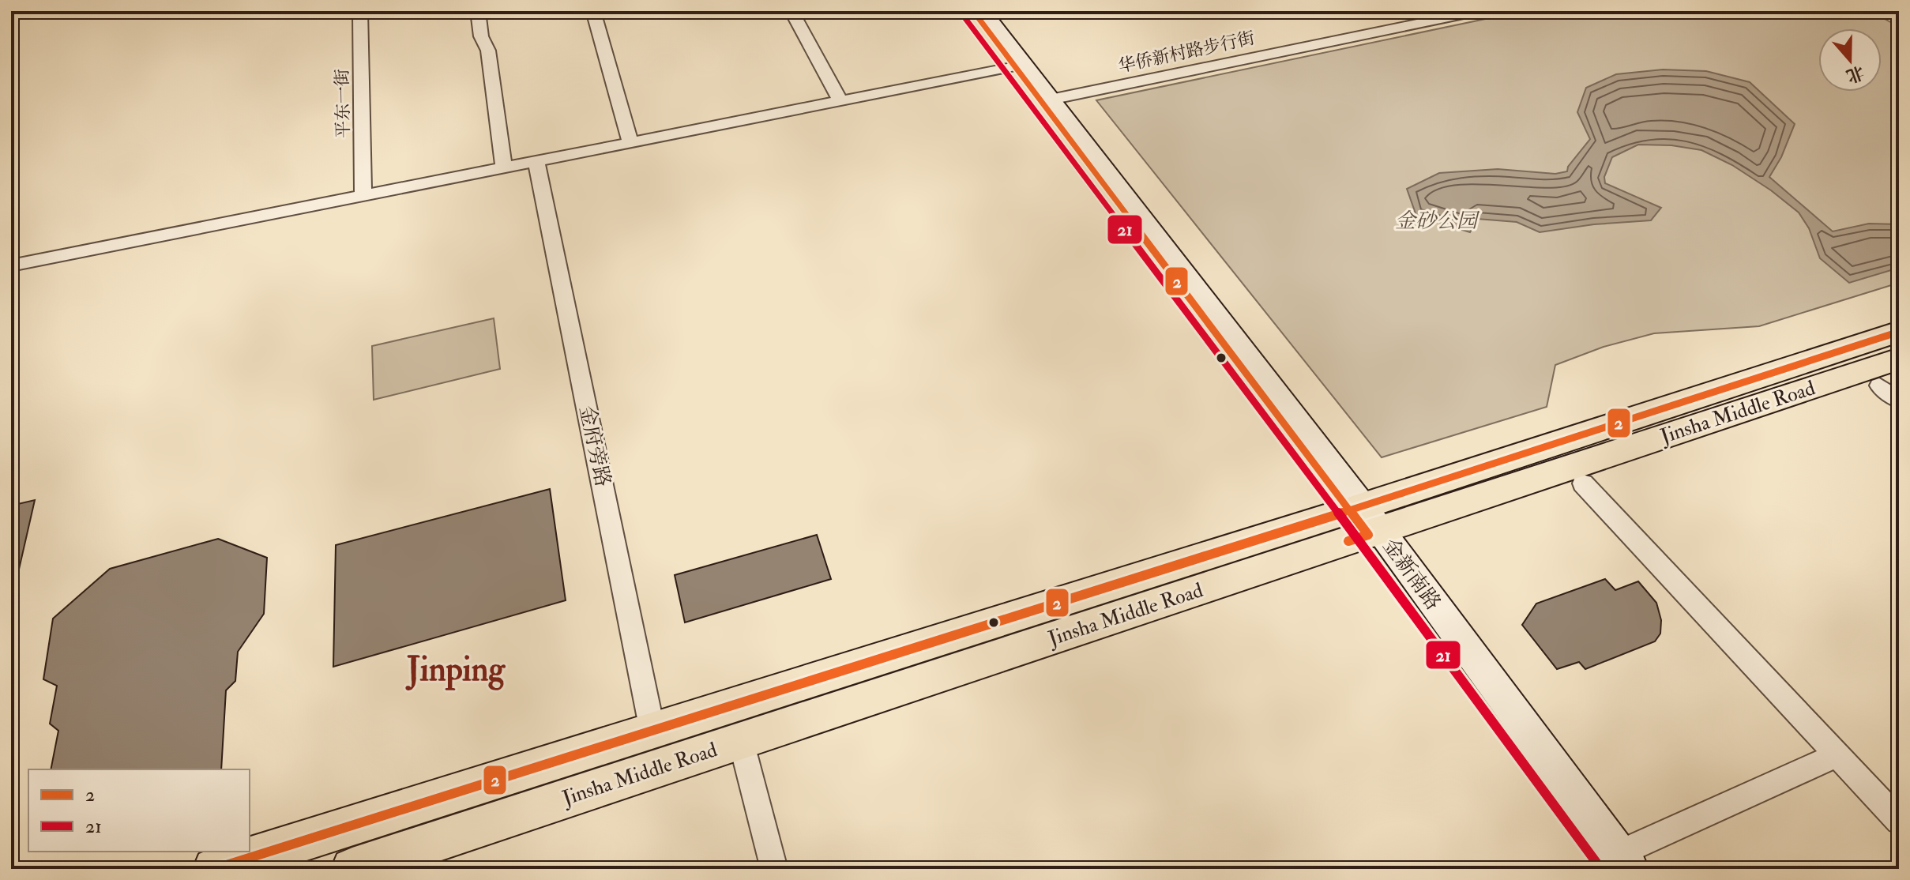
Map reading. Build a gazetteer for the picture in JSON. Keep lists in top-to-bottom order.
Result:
{
  "streets": {
    "main road": ["Jinsha Middle Road", "金新南路"],
    "street": ["华侨新村路步行街", "平东一街", "金府旁路"]
  },
  "crossings": [
    ["华侨新村路步行街", "金新南路"],
    ["Jinsha Middle Road", "金府旁路"],
    ["Jinsha Middle Road", "金新南路"]
  ],
  "districts": ["Jinping"],
  "parks": ["金砂公园"],
  "lines": ["transit line 2", "transit line 21"],
  "legend": ["2", "21"],
  "north": "bottom"
}
